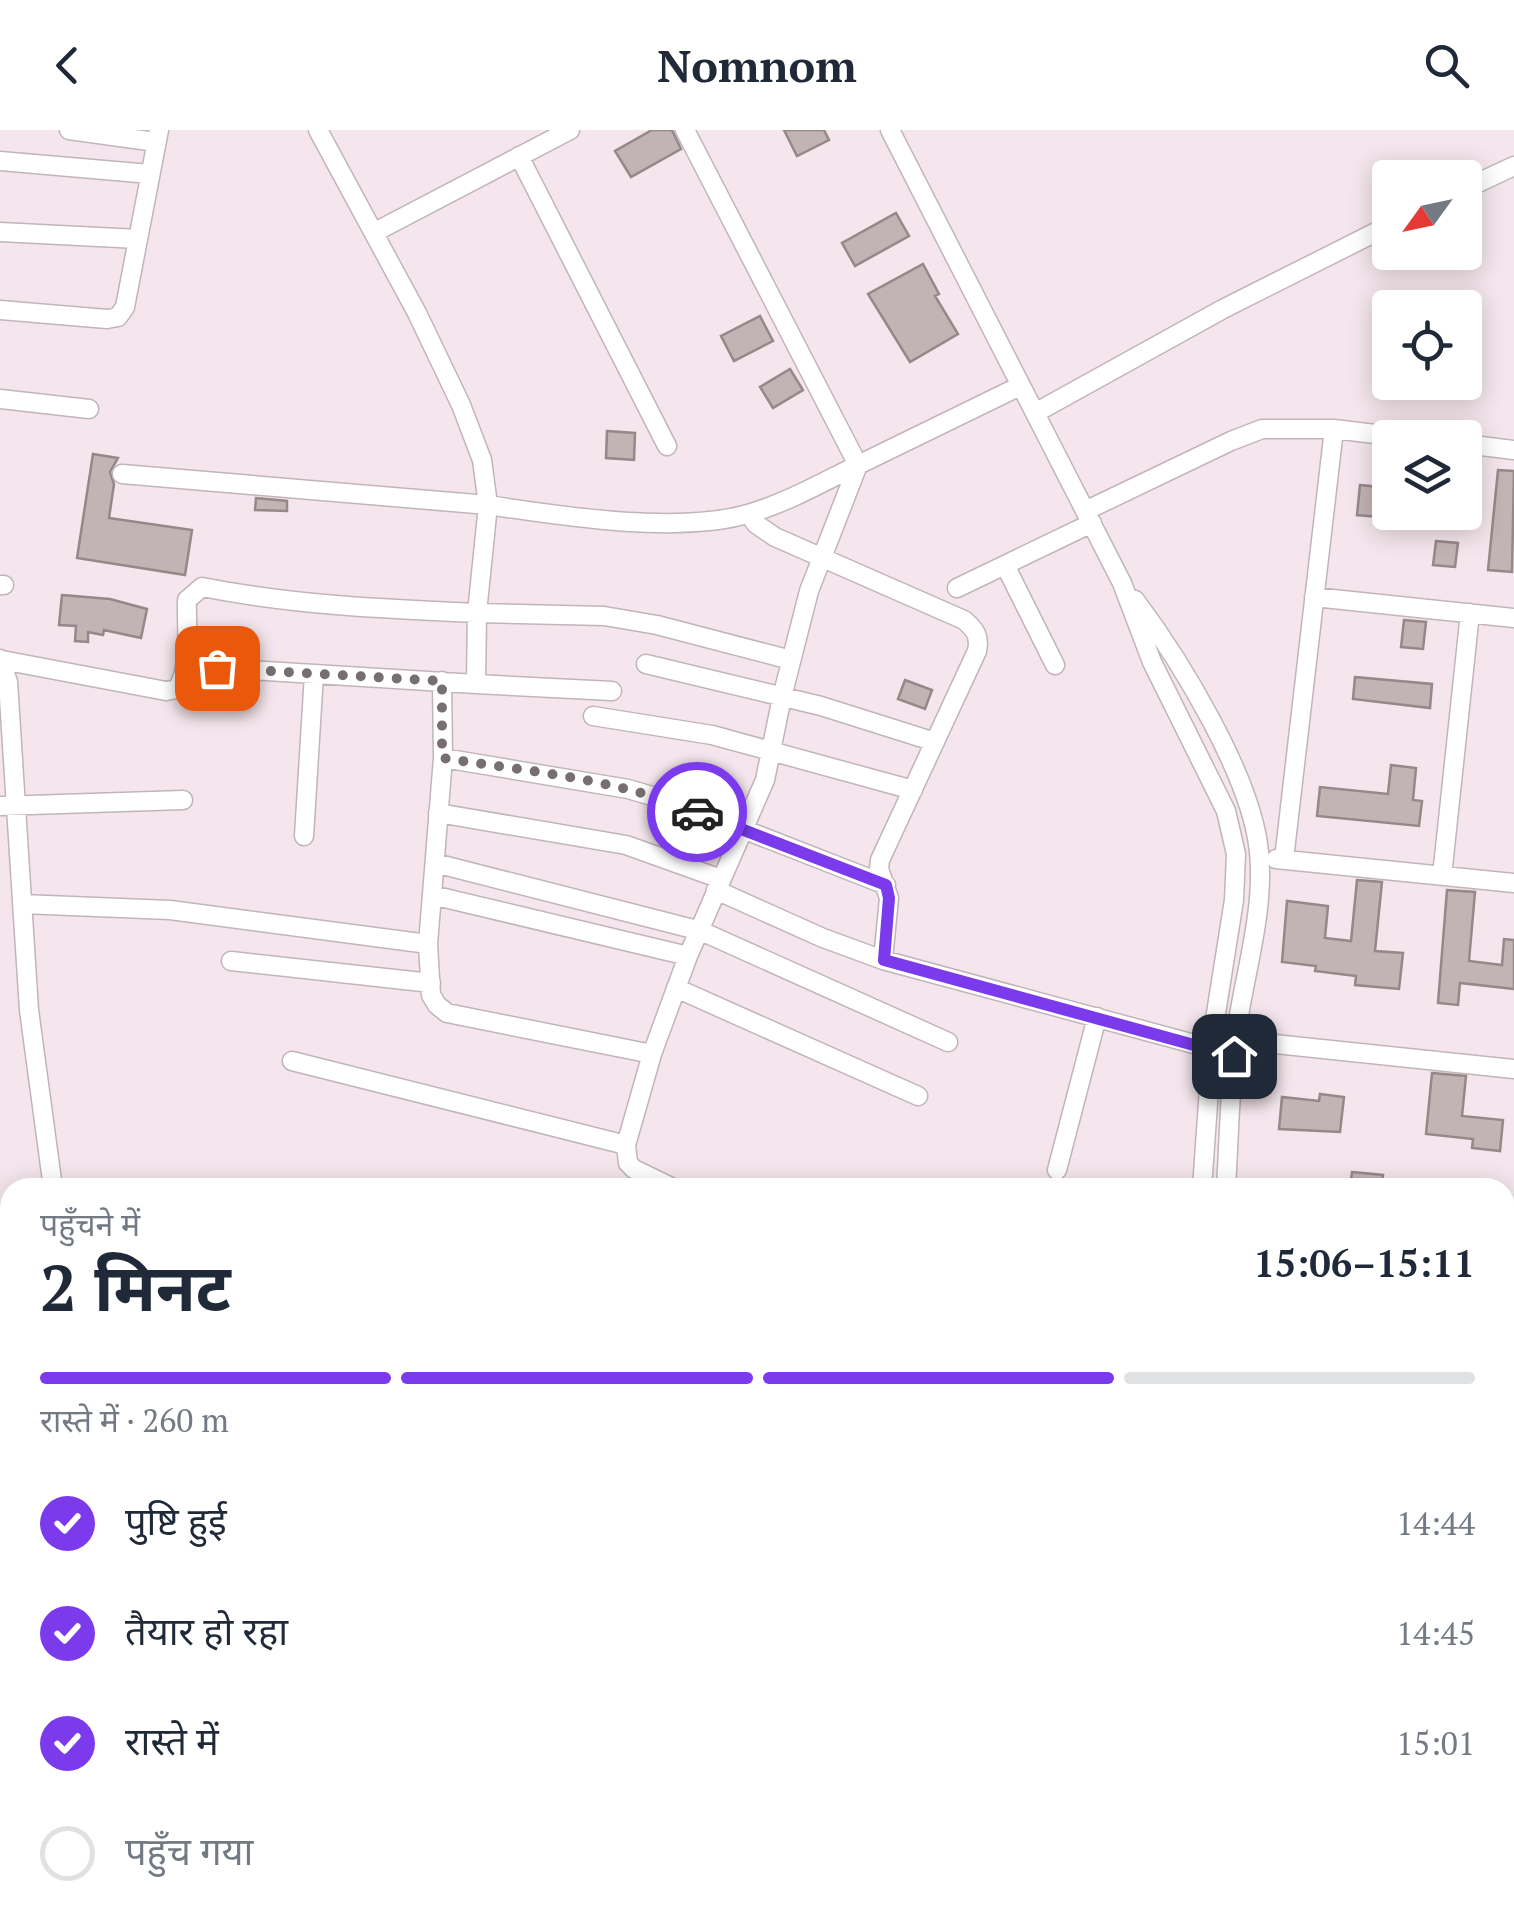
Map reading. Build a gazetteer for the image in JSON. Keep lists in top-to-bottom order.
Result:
{
  "north": "bottom left",
  "page": {
    "header": "Nomnom",
    "heading": ["2 मिनट", "पहुँचने में", "15:06–15:11"],
    "bar": "रास्ते में · 260 m",
    "list": [
      ["पुष्टि हुई", "14:44"],
      ["तैयार हो रहा", "14:45"],
      ["रास्ते में", "15:01"],
      "पहुँच गया"
    ]
  }
}
